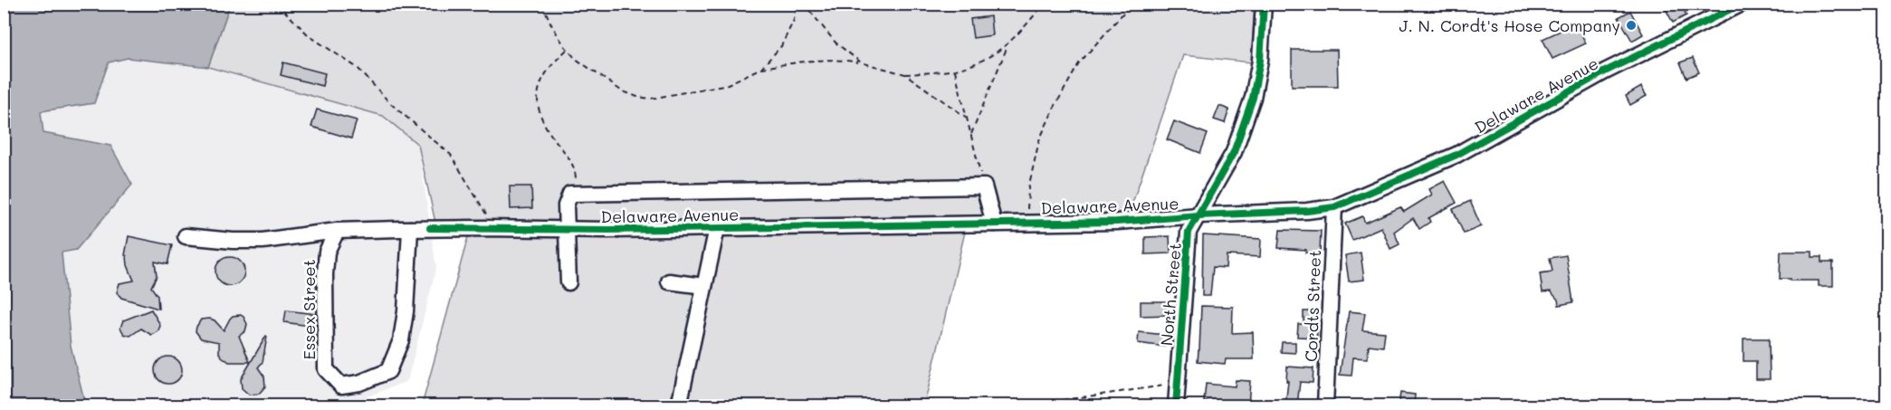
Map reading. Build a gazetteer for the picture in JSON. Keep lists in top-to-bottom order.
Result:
{
  "streets": {
    "street": [
      "Delaware Avenue",
      "North Street",
      "Cordts Street",
      "Essex Street"
    ]
  },
  "crossings": [
    ["Delaware Avenue", "North Street"],
    ["Delaware Avenue", "Cordts Street"],
    ["Delaware Avenue", "Essex Street"]
  ],
  "places": ["J. N. Cordt's Hose Company"]
}
